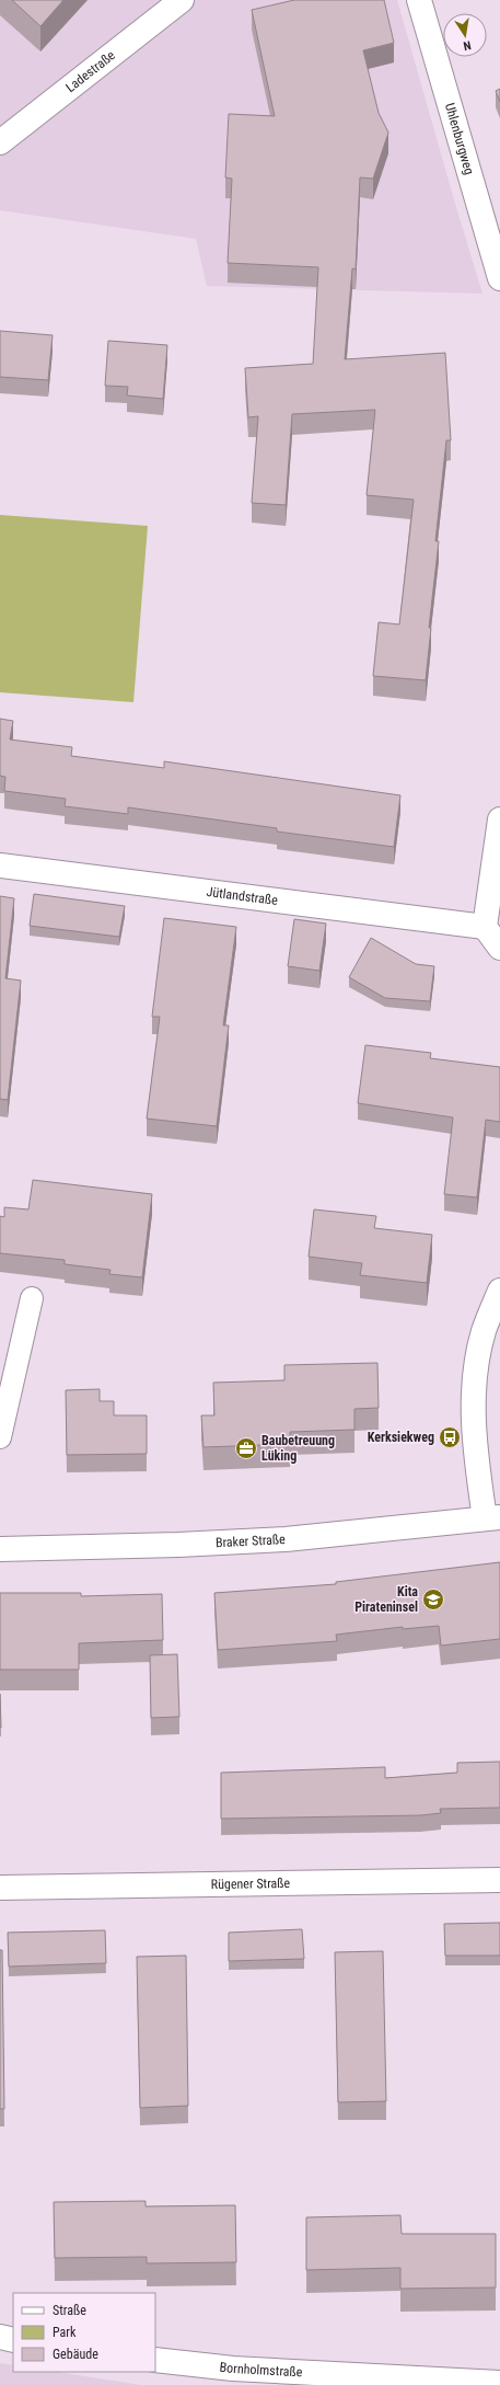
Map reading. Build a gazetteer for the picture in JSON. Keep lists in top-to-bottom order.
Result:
{
  "streets": {
    "street": [
      "Ladestraße",
      "Uhlenburgweg",
      "Jütlandstraße",
      "Braker Straße",
      "Rügener Straße",
      "Bornholmstraße"
    ]
  },
  "places": {
    "bus stop": ["Kerksiekweg"],
    "office": ["Baubetreuung Lüking"],
    "school or university": ["Kita Pirateninsel"]
  },
  "legend": ["Straße", "Park", "Gebäude"],
  "north": "bottom"
}
